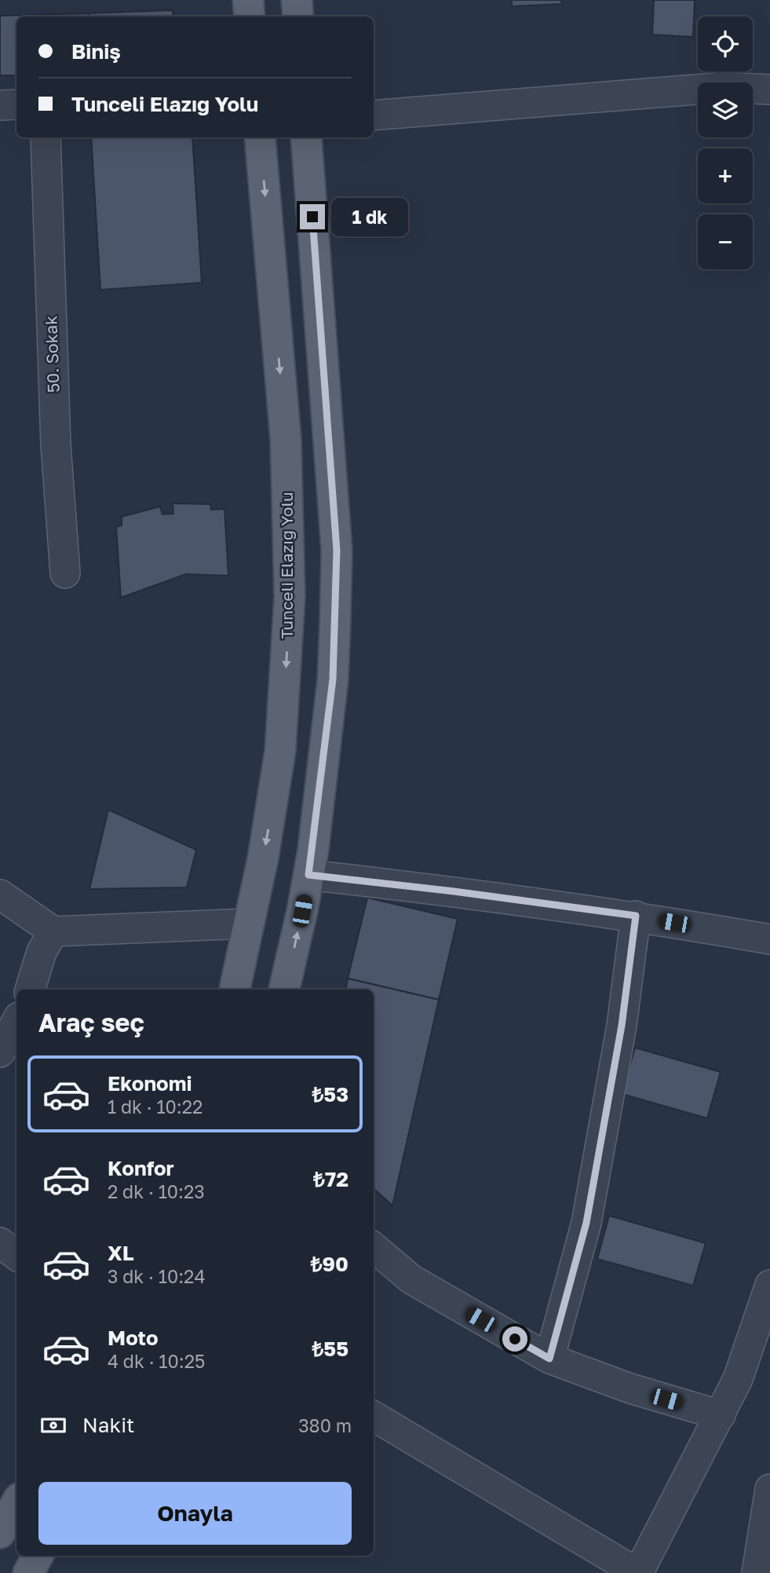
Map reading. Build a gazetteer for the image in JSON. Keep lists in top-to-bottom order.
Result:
{
  "streets": {
    "main road": ["Tunceli Elazığ Yolu"],
    "street": ["50. Sokak"]
  },
  "page": {
    "map_buttons": ["+", "−"],
    "banner": ["Biniş", "Tunceli Elazığ Yolu"],
    "bubble": "1 dk",
    "heading": "Araç seç",
    "list": [
      {
        "name": "Ekonomi",
        "note": "1 dk · 10:22",
        "value": "₺53"
      },
      {
        "name": "Konfor",
        "note": "2 dk · 10:23",
        "value": "₺72"
      },
      {
        "name": "XL",
        "note": "3 dk · 10:24",
        "value": "₺90"
      },
      {
        "name": "Moto",
        "note": "4 dk · 10:25",
        "value": "₺55"
      }
    ],
    "pay": ["Nakit", "380 m"],
    "buttons": "Onayla"
  }
}
